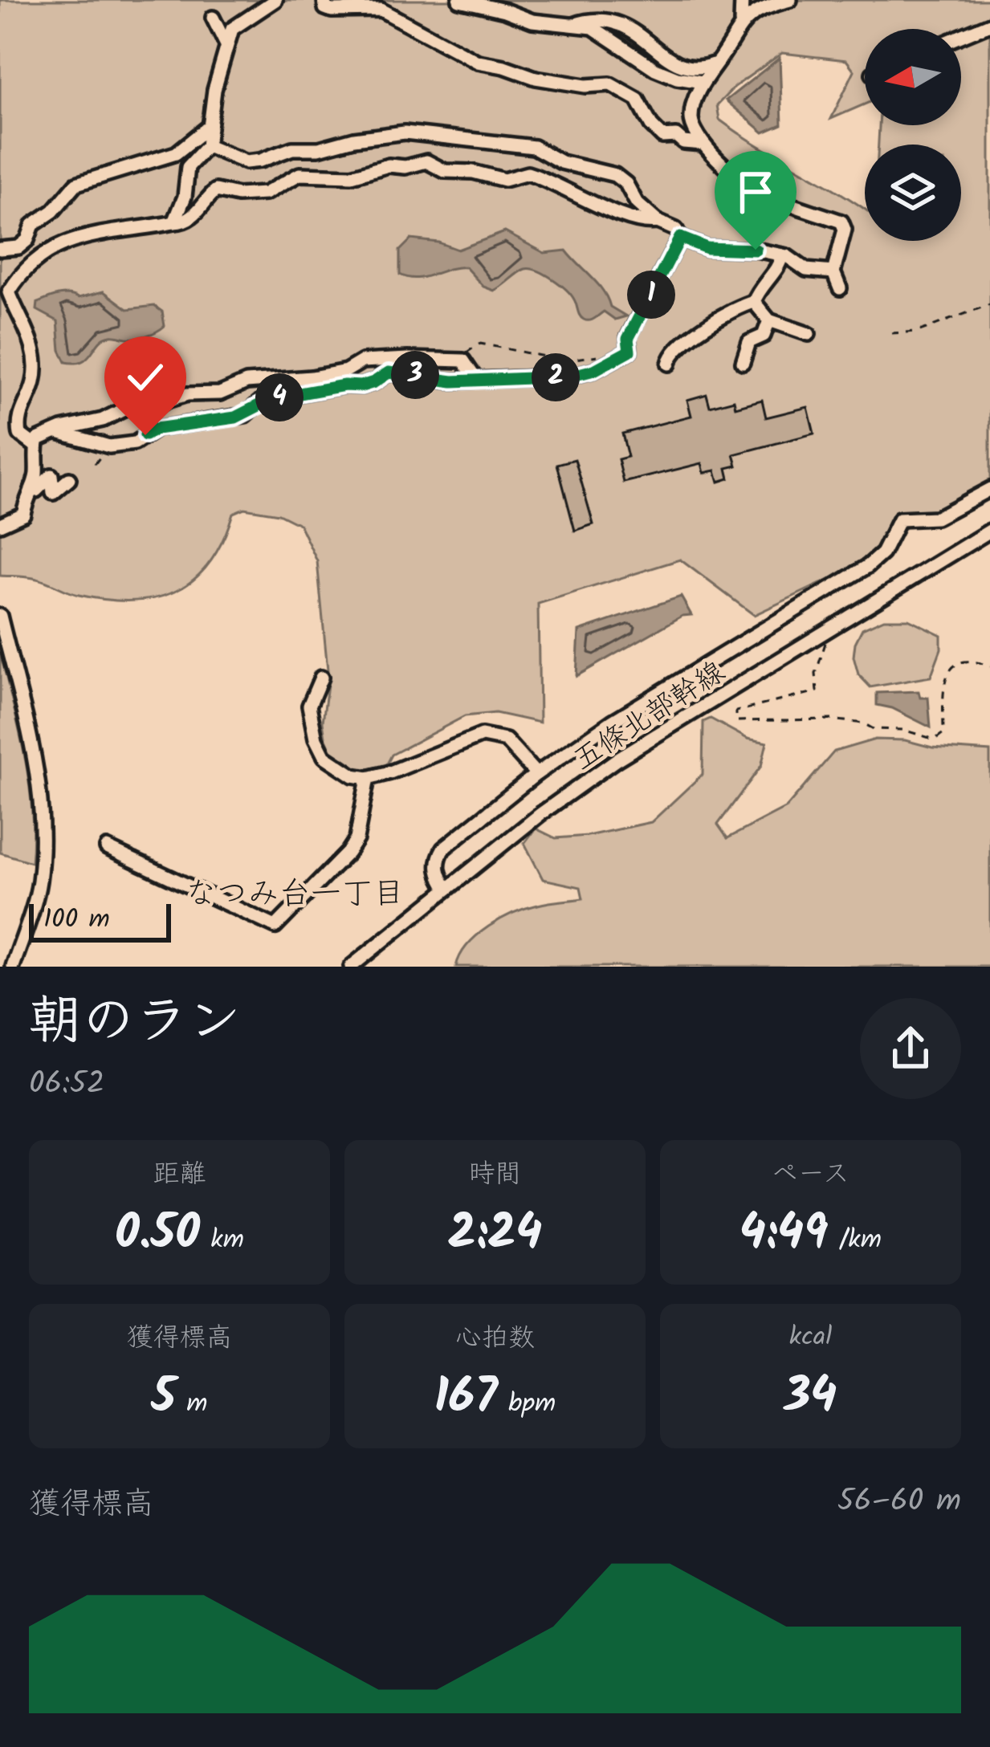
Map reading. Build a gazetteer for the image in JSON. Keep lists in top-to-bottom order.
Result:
{
  "streets": {
    "street": ["五條北部幹線"]
  },
  "districts": ["なつみ台一丁目"],
  "scale_bar": "100 m",
  "north": "left",
  "page": {
    "pins": [
      "1",
      "3",
      "2",
      "4"
    ],
    "scale": "100 m",
    "heading": ["朝のラン", "06:52"],
    "stats": [
      ["距離", "0.50 km"],
      ["時間", "2:24"],
      ["ペース", "4:49 /km"],
      ["獲得標高", "5 m"],
      ["心拍数", "167 bpm"],
      ["kcal", "34"]
    ],
    "chart": ["獲得標高", "56–60 m"]
  }
}
